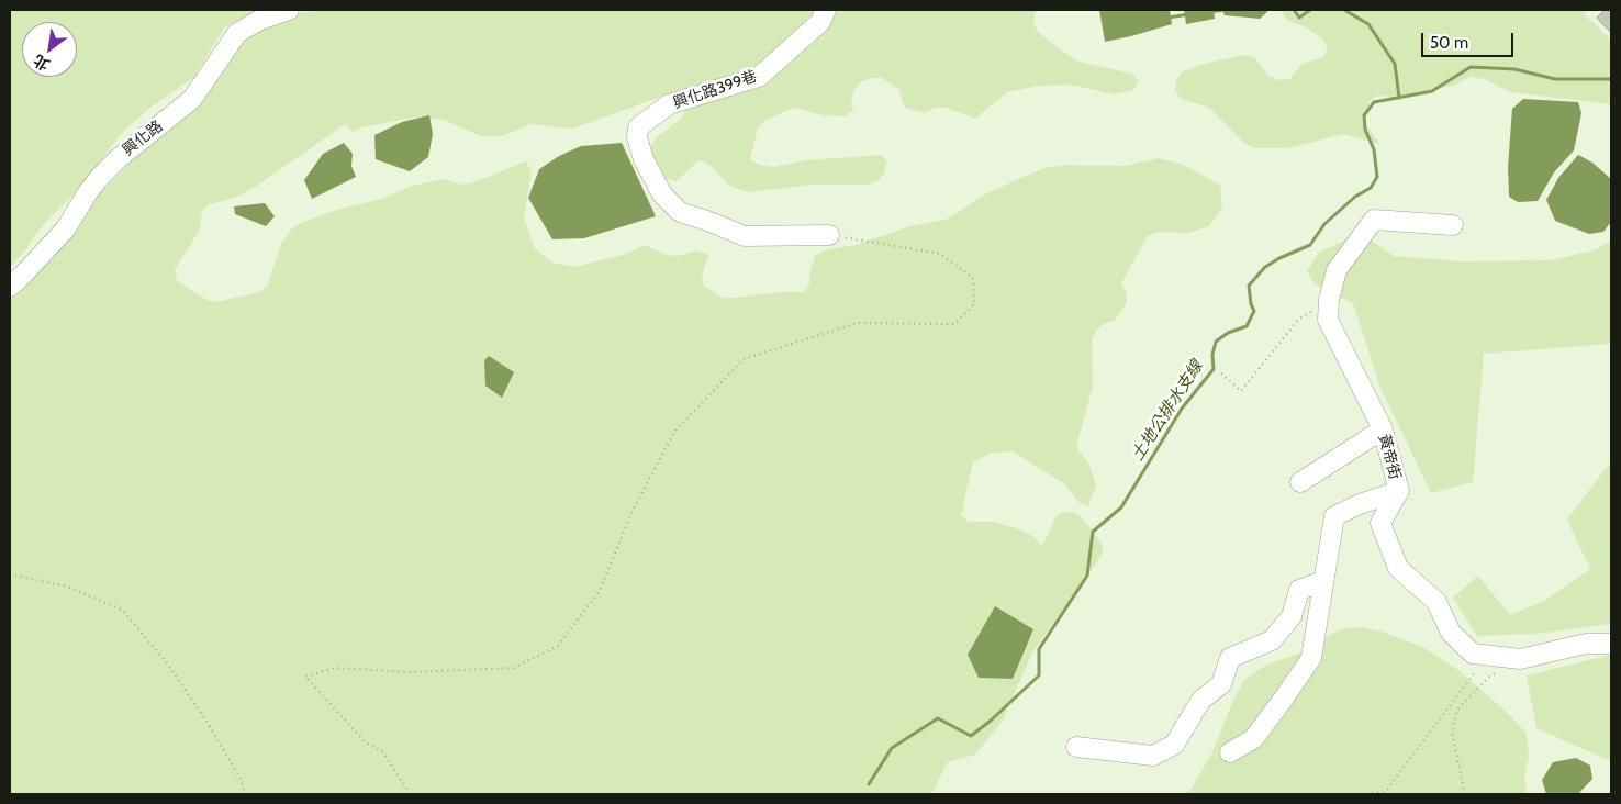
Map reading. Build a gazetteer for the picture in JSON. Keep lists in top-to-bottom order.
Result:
{
  "streets": {
    "street": ["興化路399巷", "興化路", "黃帝街"]
  },
  "water": ["土地公排水支線"],
  "scale_bar": "50 m",
  "north": "bottom left"
}
